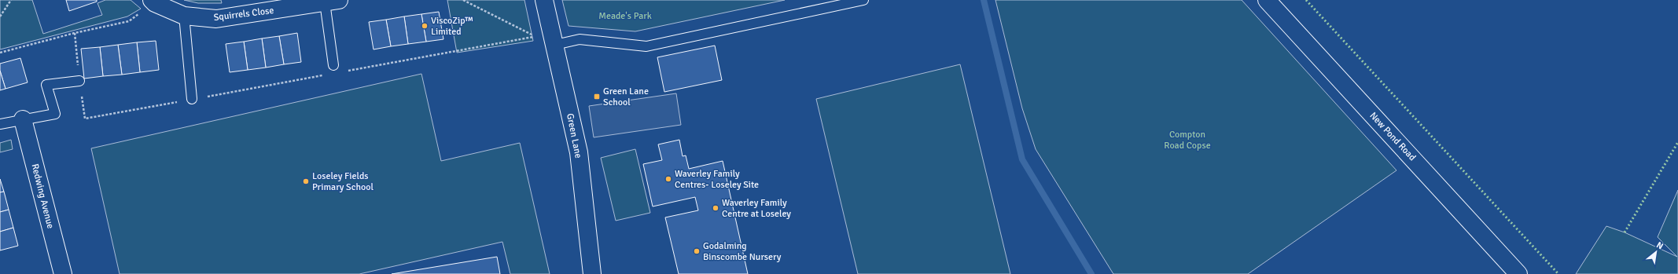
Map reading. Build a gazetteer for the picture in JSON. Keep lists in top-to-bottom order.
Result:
{
  "streets": {
    "street": [
      "Squirrels Close",
      "Green Lane",
      "New Pond Road",
      "Redwing Avenue"
    ]
  },
  "parks": ["Meade's Park", "Compton Road Copse"],
  "places": {
    "other": [
      "ViscoZip™ Limited",
      "Waverley Family Centres- Loseley Site",
      "Loseley Fields Primary School",
      "Waverley Family Centre at Loseley",
      "Godalming Binscombe Nursery"
    ],
    "transit": ["Green Lane School"]
  },
  "north": "top right"
}
